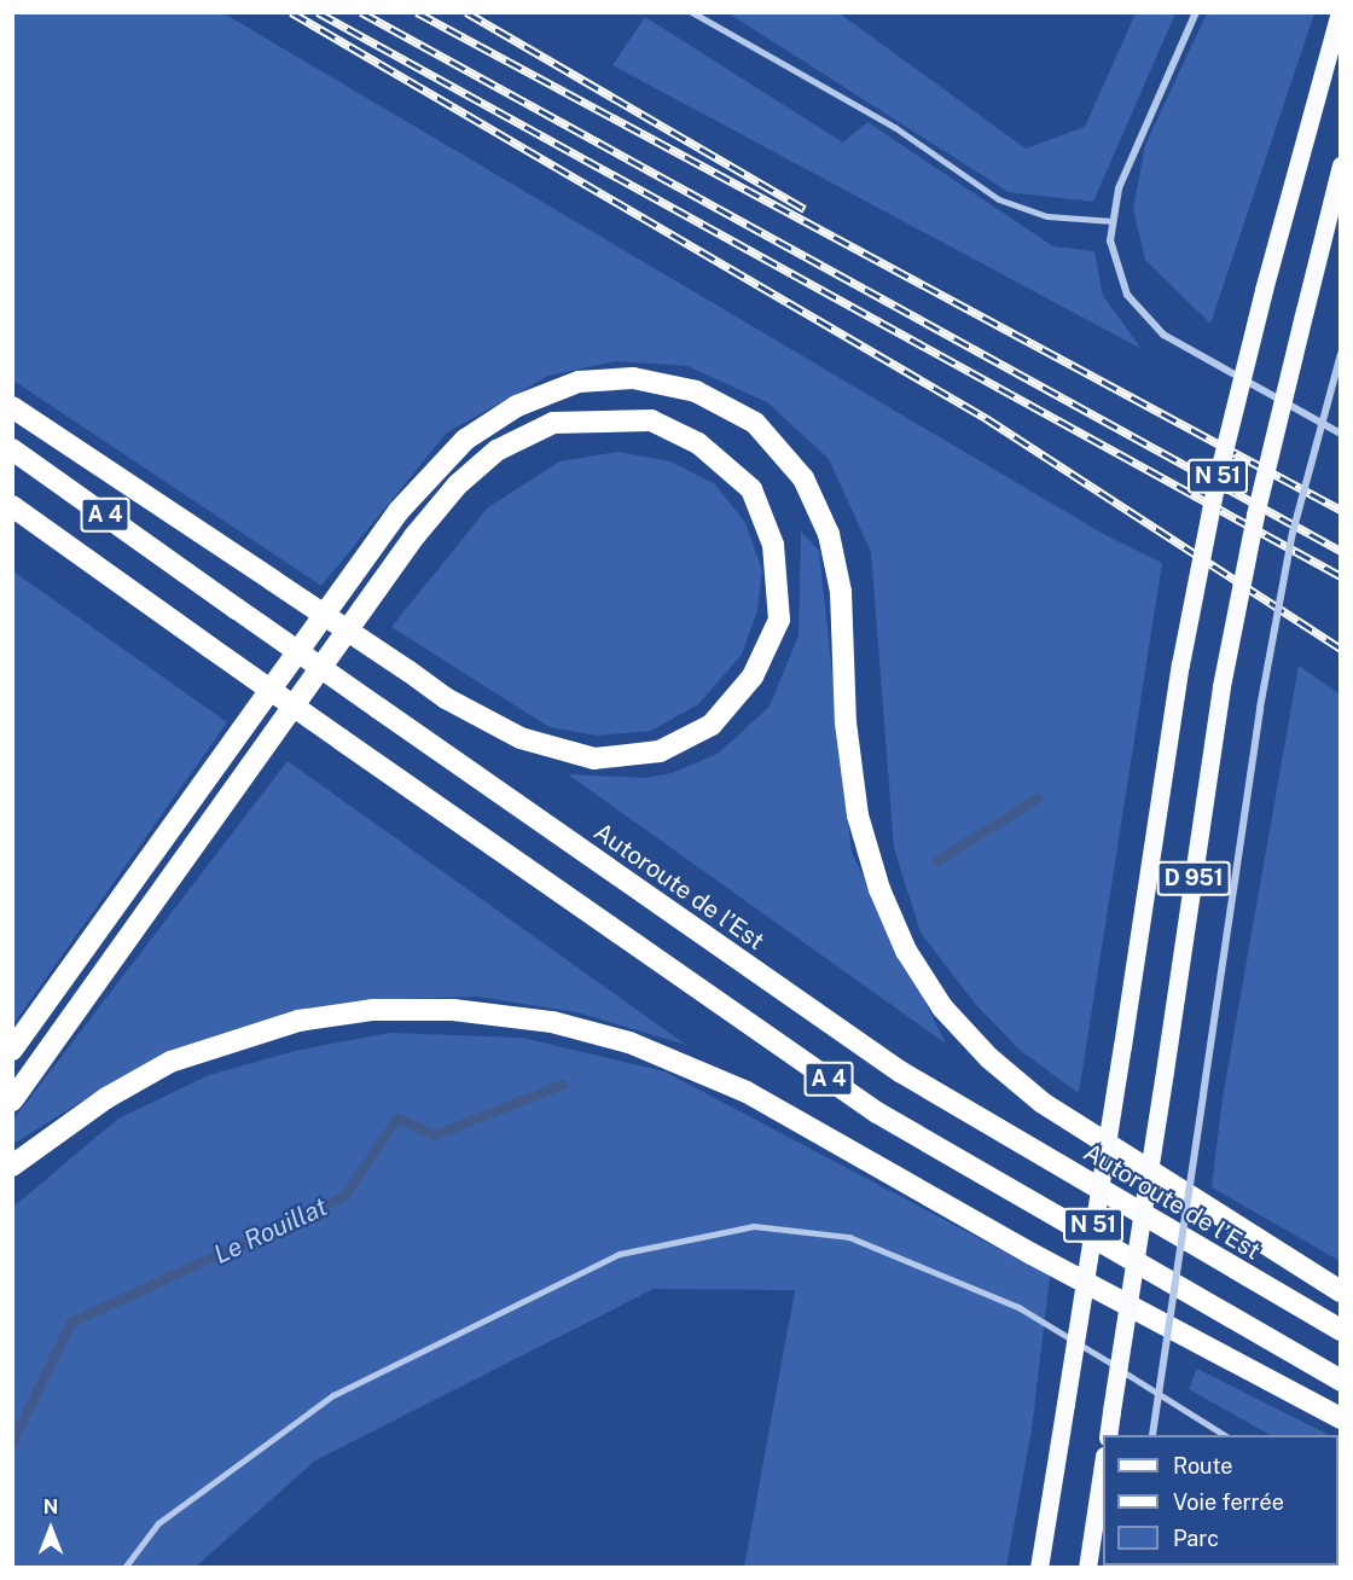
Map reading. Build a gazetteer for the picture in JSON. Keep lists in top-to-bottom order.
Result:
{
  "streets": {
    "highway": ["A 4", "Autoroute de l’Est"],
    "main road": ["N 51", "D 951"]
  },
  "water": ["Le Rouillat"],
  "legend": ["Route", "Voie ferrée", "Parc"],
  "north": "top"
}
